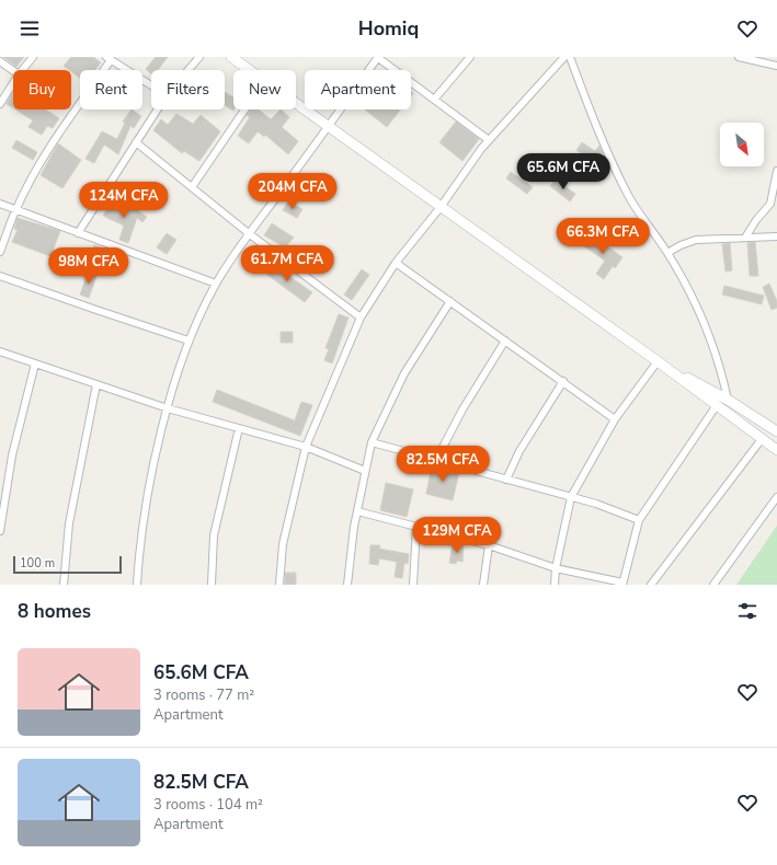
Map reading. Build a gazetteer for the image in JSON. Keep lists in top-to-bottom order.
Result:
{
  "scale_bar": "100 m",
  "north": "bottom right",
  "page": {
    "header": "Homiq",
    "chip": [
      "Buy",
      "Rent",
      "Filters",
      "New",
      "Apartment"
    ],
    "price": [
      "65.6M CFA",
      "204M CFA",
      "124M CFA",
      "66.3M CFA",
      "61.7M CFA",
      "98M CFA",
      "82.5M CFA",
      "129M CFA"
    ],
    "scale": "100 m",
    "heading": "8 homes",
    "list": [
      {
        "name": "65.6M CFA",
        "note": "3 rooms · 77 m² · Apartment"
      },
      {
        "name": "82.5M CFA",
        "note": "3 rooms · 104 m² · Apartment"
      }
    ]
  }
}
